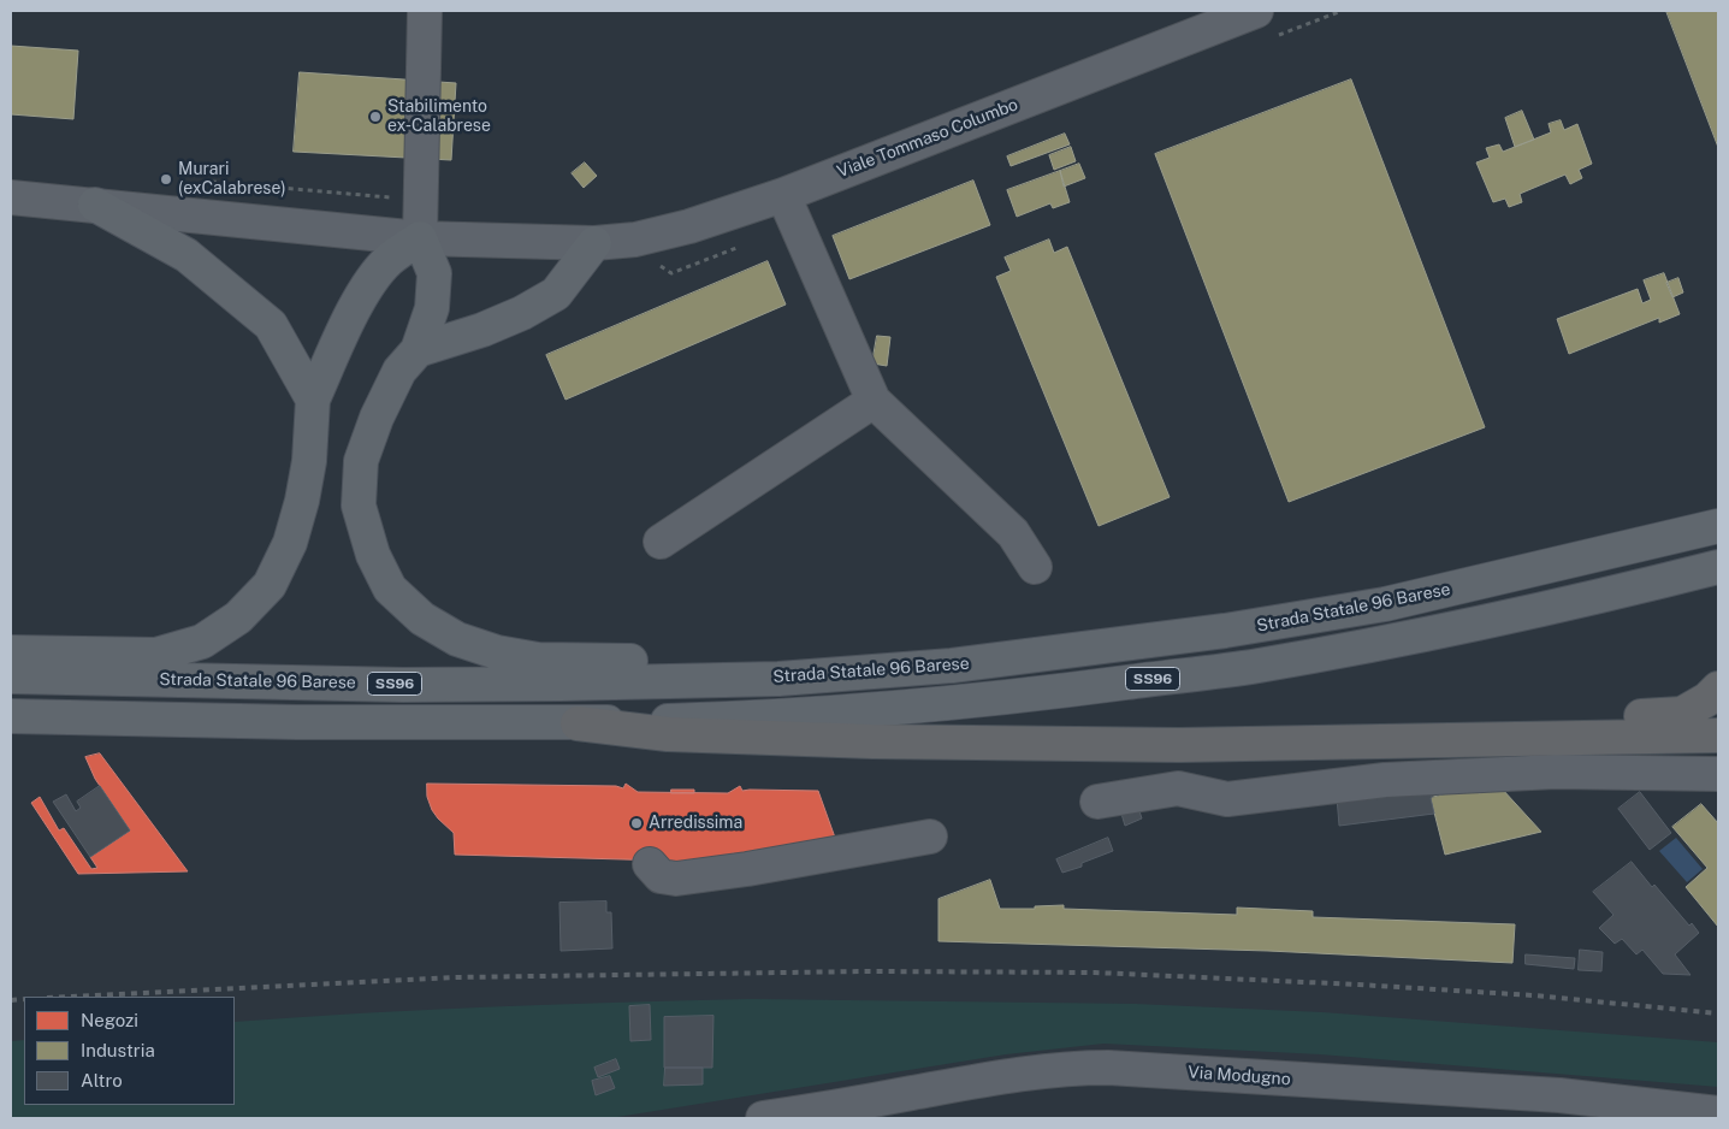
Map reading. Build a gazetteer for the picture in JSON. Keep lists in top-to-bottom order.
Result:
{
  "streets": {
    "main road": ["Strada Statale 96 Barese", "SS96"],
    "street": ["Viale Tommaso Columbo", "Via Modugno"]
  },
  "places": ["Stabilimento ex-Calabrese", "Murari (exCalabrese)", "Arredissima"],
  "legend": ["Negozi", "Industria", "Altro"]
}
